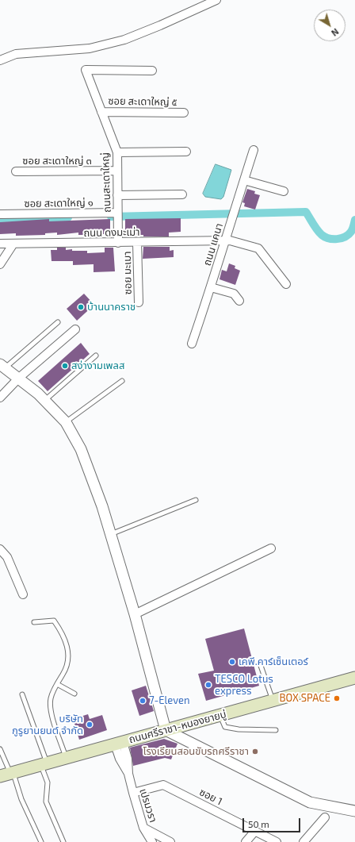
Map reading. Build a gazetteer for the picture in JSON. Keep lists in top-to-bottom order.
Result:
{
  "streets": {
    "main road": ["ถนนศรีราชา-หนองยายบู่"],
    "street": [
      "ซอย สะเดาใหญ่ ๕",
      "ซอย สะเดาใหญ่ ๓",
      "ถนนสะเดาใหญ่",
      "ซอย สะเดาใหญ่ ๑",
      "ถนน ดงมะเม่า",
      "ถนน แคนา",
      "ซอย มะเมา",
      "ซอย 1",
      "เปรมวรา"
    ]
  },
  "crossings": [
    ["ซอย สะเดาใหญ่ ๕", "ถนนสะเดาใหญ่"],
    ["ซอย สะเดาใหญ่ ๓", "ถนนสะเดาใหญ่"],
    ["ถนนสะเดาใหญ่", "ซอย สะเดาใหญ่ ๑"],
    ["ถนนสะเดาใหญ่", "ถนน ดงมะเม่า"],
    ["ถนน ดงมะเม่า", "ถนน แคนา"],
    ["ถนน ดงมะเม่า", "ซอย มะเมา"],
    ["ถนนศรีราชา-หนองยายบู่", "เปรมวรา"],
    ["ซอย 1", "เปรมวรา"]
  ],
  "places": [
    "บ้านนาคราช",
    "สง่างามเพลส",
    "เคพี.คาร์เซ็นเตอร์",
    "TESCO Lotus express",
    "BOX SPACE",
    "7-Eleven",
    "บริษัท กูรูยานยนต์ จำกัด",
    "โรงเรียนสอนขับรถศรีราชา"
  ],
  "scale_bar": "50 m",
  "north": "bottom right"
}
